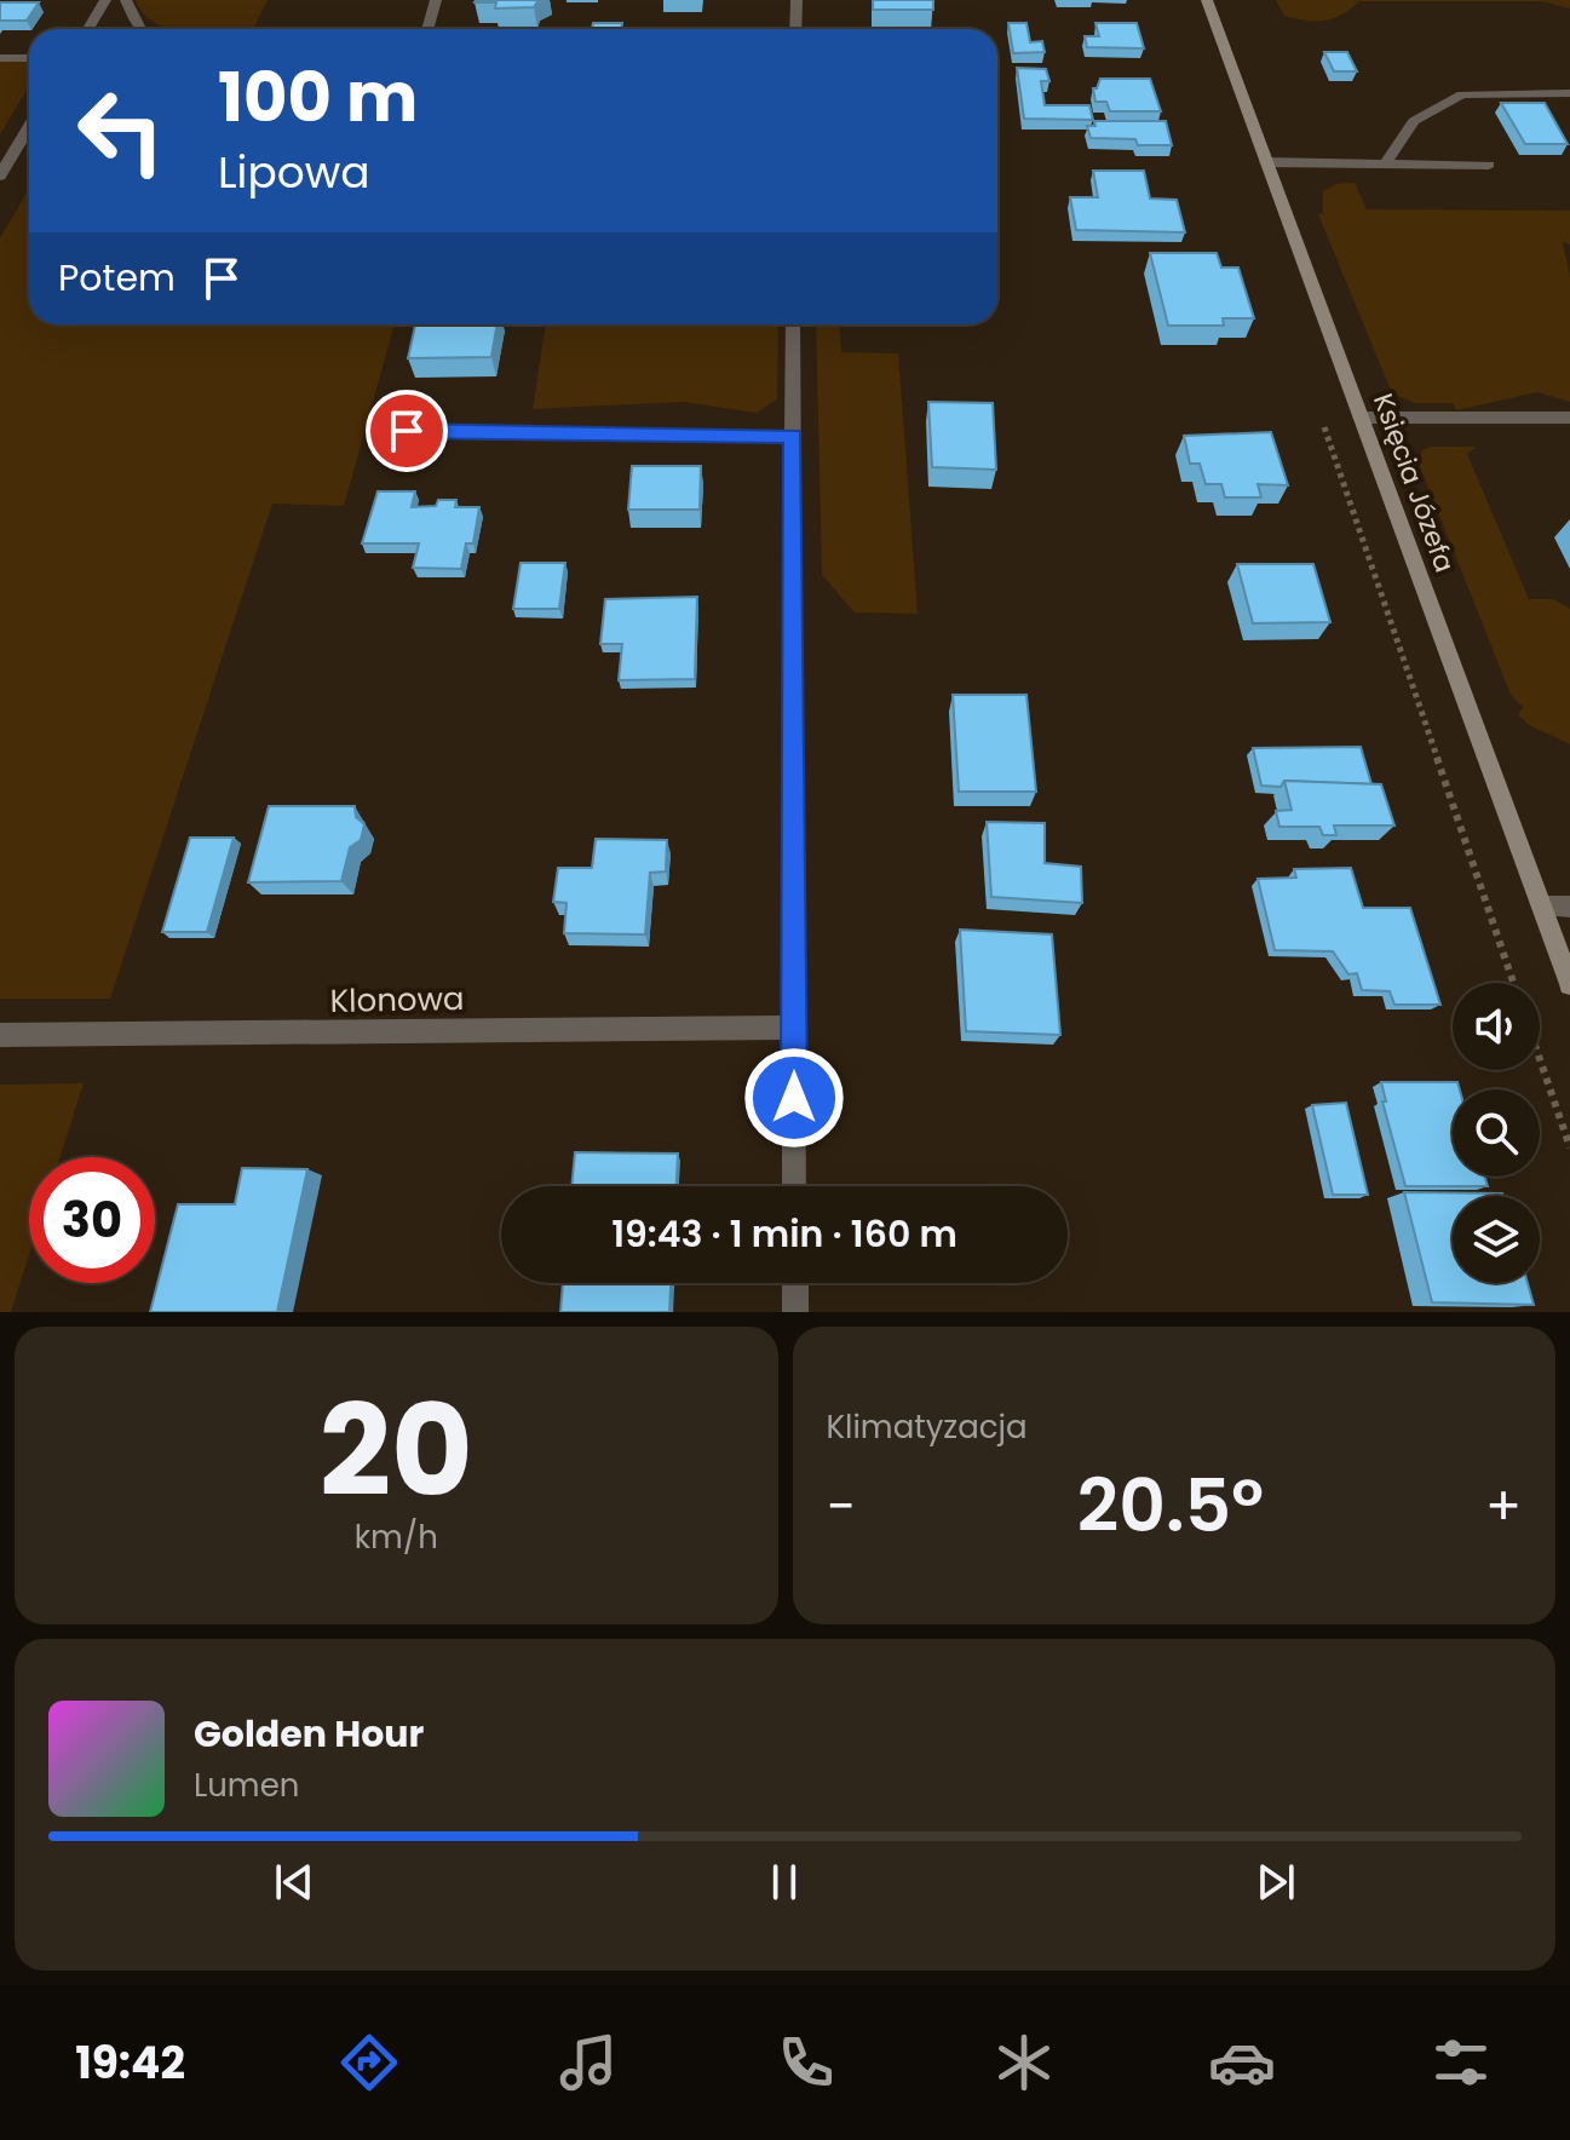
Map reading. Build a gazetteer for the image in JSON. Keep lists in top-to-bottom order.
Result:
{
  "streets": {
    "street": ["Księcia Józefa", "Klonowa"]
  },
  "page": {
    "turn": ["100 m", "Lipowa"],
    "then": "Potem",
    "limit": "30",
    "trip": "19:43 · 1 min · 160 m",
    "tile": [
      ["20", "km/h"],
      "Klimatyzacja"
    ],
    "heat": ["−", "20.5°", "+"],
    "song": ["Golden Hour", "Lumen"],
    "tabs": "19:42"
  }
}
